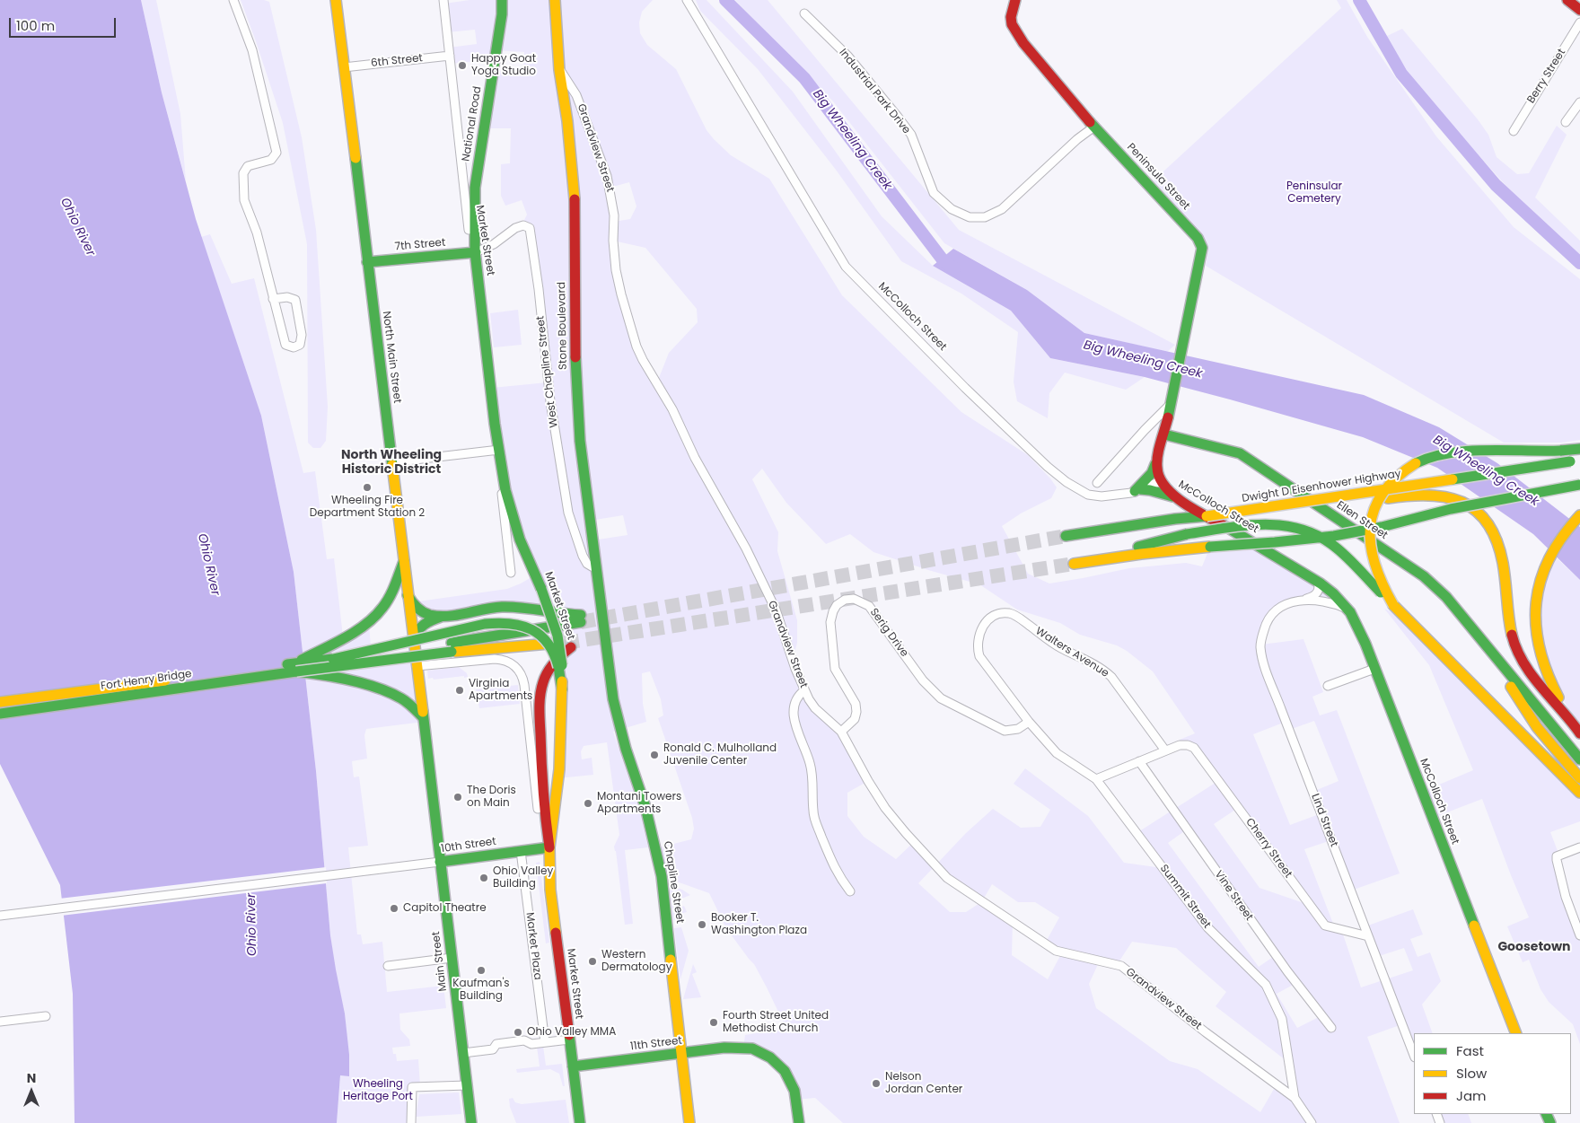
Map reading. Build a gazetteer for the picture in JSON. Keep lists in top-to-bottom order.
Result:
{
  "streets": {
    "main road": [
      "National Road",
      "Peninsula Street",
      "Market Street",
      "7th Street",
      "McColloch Street",
      "Stone Boulevard",
      "North Main Street",
      "Dwight D Eisenhower Highway",
      "Ellen Street",
      "Fort Henry Bridge",
      "10th Street",
      "Chapline Street",
      "Main Street",
      "11th Street"
    ],
    "street": [
      "6th Street",
      "Berry Street",
      "Industrial Park Drive",
      "Grandview Street",
      "West Chapline Street",
      "Serig Drive",
      "Walters Avenue",
      "Lind Street",
      "Cherry Street",
      "Vine Street",
      "Summit Street",
      "Market Plaza"
    ]
  },
  "crossings": [
    ["6th Street", "Market Street"],
    ["6th Street", "North Main Street"],
    ["Industrial Park Drive", "Peninsula Street"],
    ["National Road", "Market Street"],
    ["National Road", "7th Street"],
    ["National Road", "West Chapline Street"],
    ["Grandview Street", "Stone Boulevard"],
    ["Grandview Street", "Serig Drive"],
    ["Grandview Street", "Summit Street"],
    ["Peninsula Street", "McColloch Street"],
    ["Peninsula Street", "Ellen Street"],
    ["Market Street", "7th Street"],
    ["Market Street", "North Main Street"],
    ["Market Street", "West Chapline Street"],
    ["Market Street", "10th Street"],
    ["Market Street", "11th Street"],
    ["7th Street", "North Main Street"],
    ["7th Street", "West Chapline Street"],
    ["McColloch Street", "Lind Street"],
    ["Stone Boulevard", "West Chapline Street"],
    ["Stone Boulevard", "Chapline Street"],
    ["North Main Street", "Main Street"],
    ["Serig Drive", "Walters Avenue"],
    ["Serig Drive", "Summit Street"],
    ["Walters Avenue", "Cherry Street"],
    ["Walters Avenue", "Summit Street"],
    ["Lind Street", "Cherry Street"],
    ["10th Street", "Market Plaza"],
    ["10th Street", "Main Street"],
    ["Chapline Street", "11th Street"]
  ],
  "districts": ["North Wheeling Historic District", "Goosetown"],
  "water": ["Big Wheeling Creek", "Ohio River"],
  "parks": ["Peninsular Cemetery", "Wheeling Heritage Port"],
  "places": [
    "Happy Goat Yoga Studio",
    "Wheeling Fire Department Station 2",
    "Virginia Apartments",
    "Ronald C. Mulholland Juvenile Center",
    "The Doris on Main",
    "Montani Towers Apartments",
    "Ohio Valley Building",
    "Capitol Theatre",
    "Booker T. Washington Plaza",
    "Western Dermatology",
    "Kaufman's Building",
    "Fourth Street United Methodist Church",
    "Ohio Valley MMA",
    "Nelson Jordan Center"
  ],
  "legend": ["Fast", "Slow", "Jam"],
  "scale_bar": "100 m",
  "north": "top"
}
